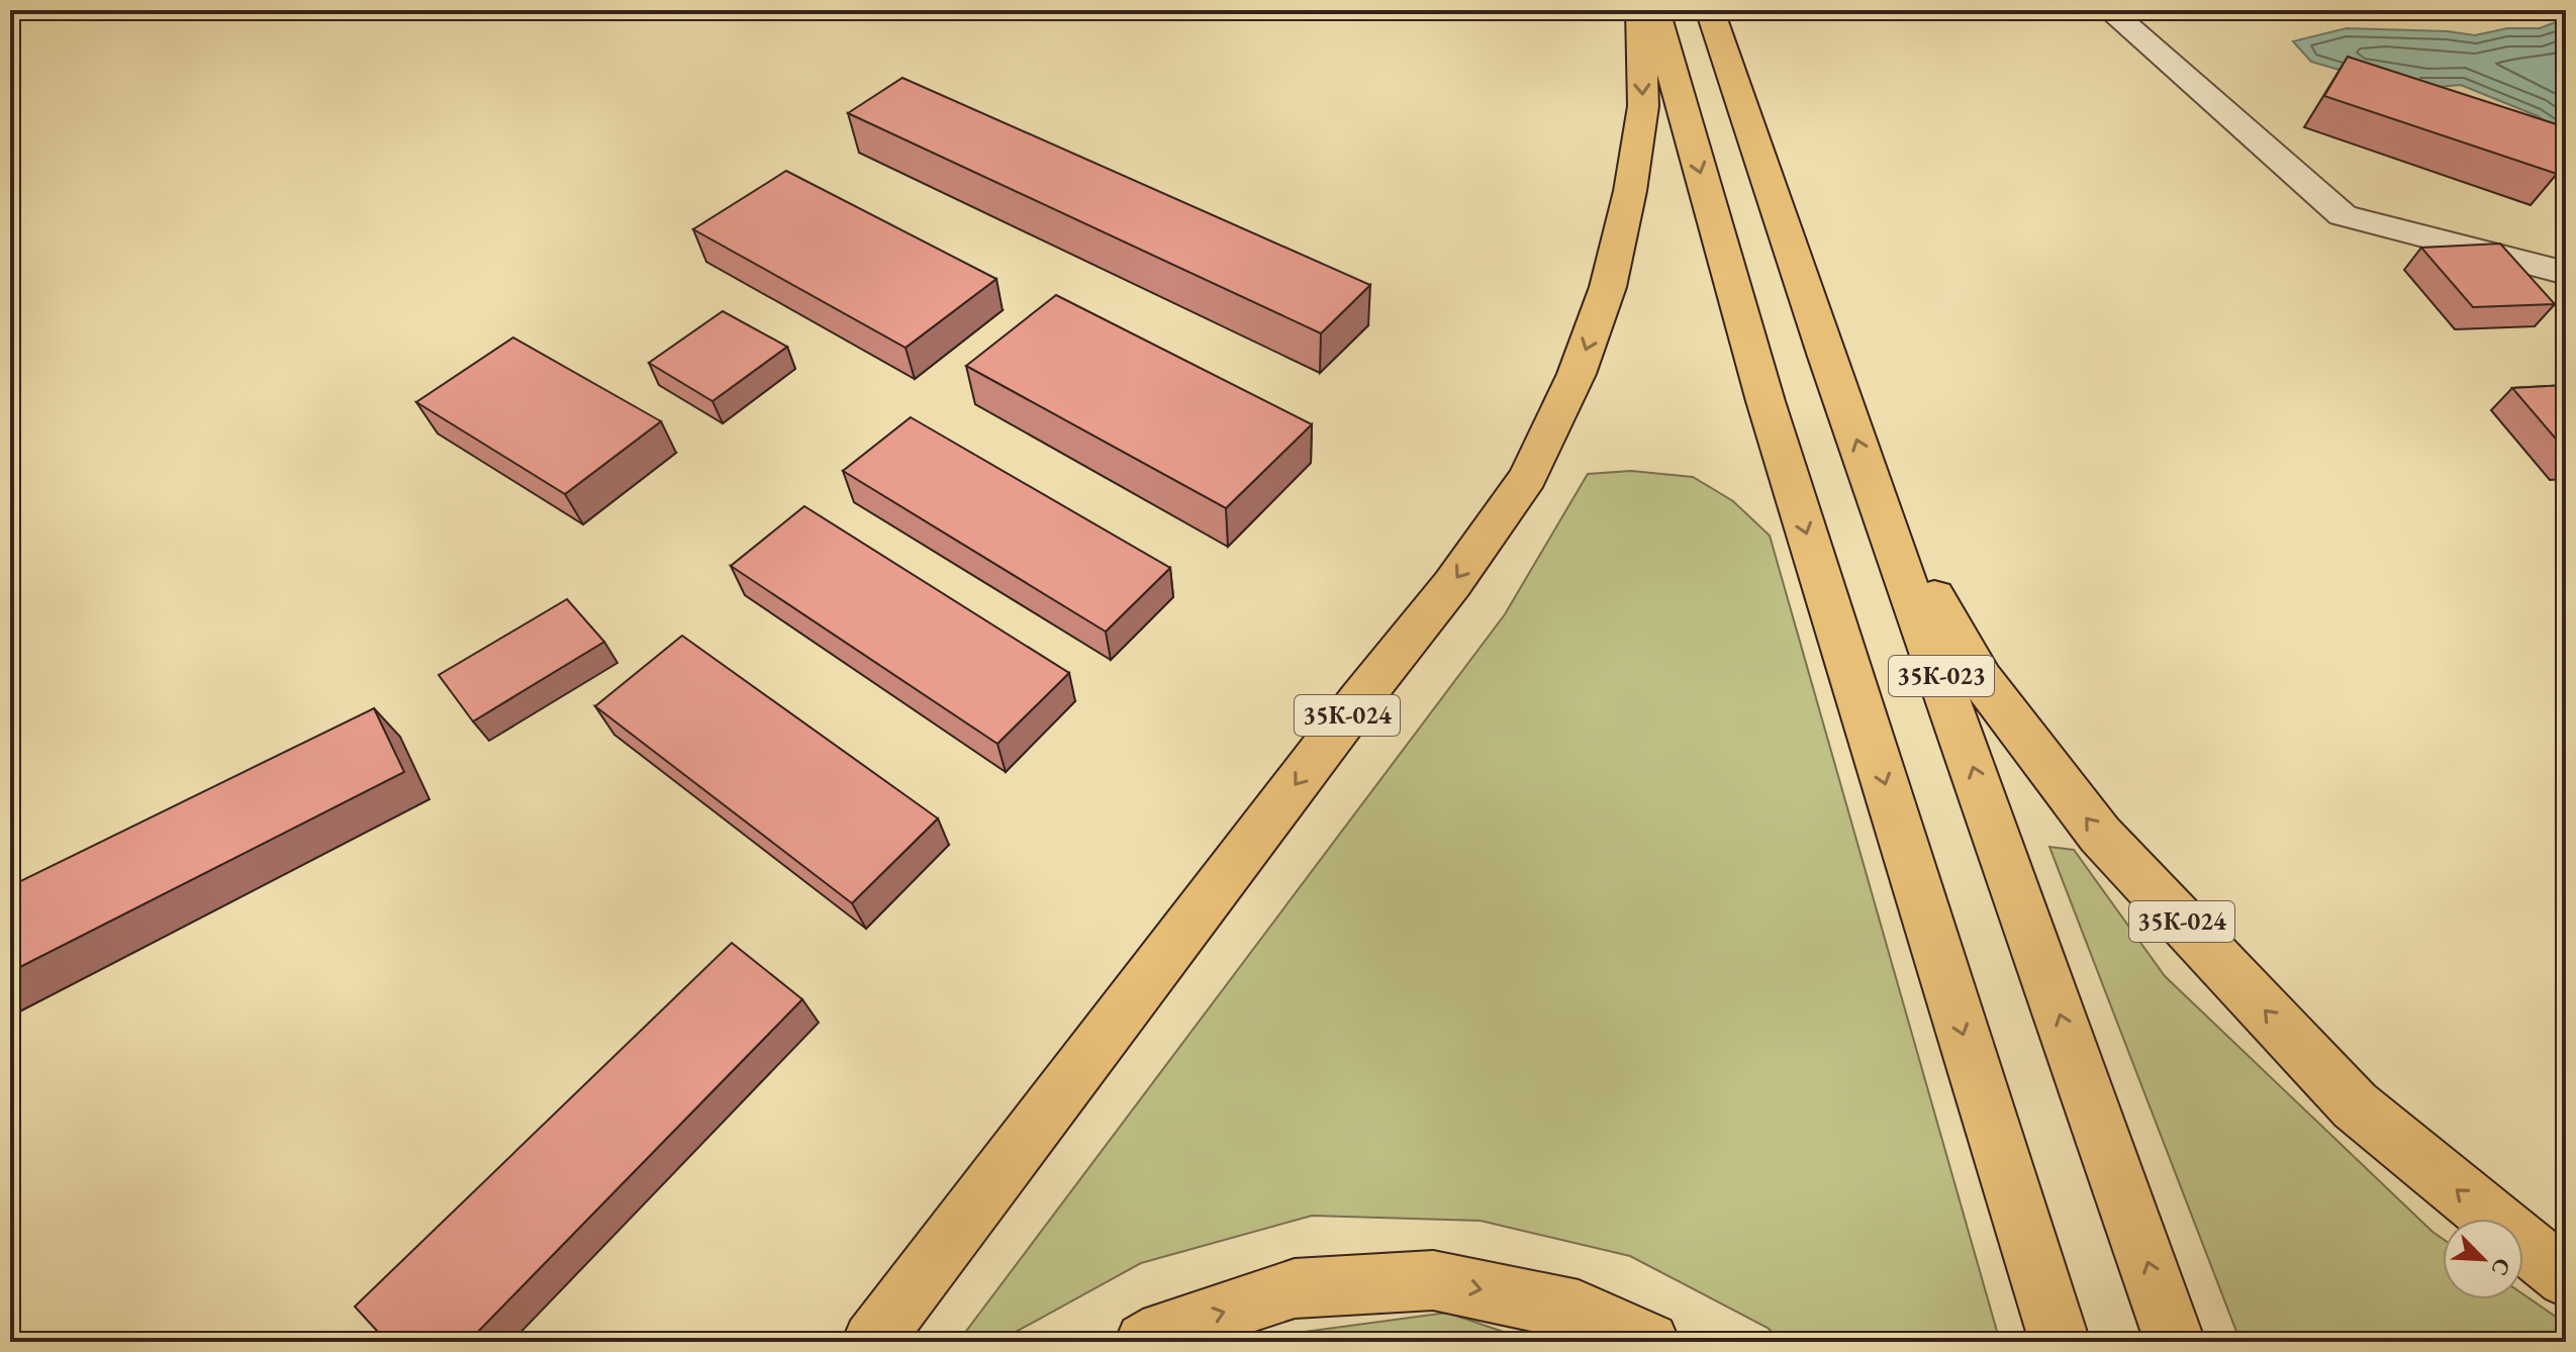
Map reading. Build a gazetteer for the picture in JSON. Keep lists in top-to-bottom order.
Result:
{
  "streets": {
    "main road": ["35К-023", "35К-024"]
  },
  "crossings": [
    ["35К-023", "35К-024"]
  ],
  "north": "bottom right"
}
